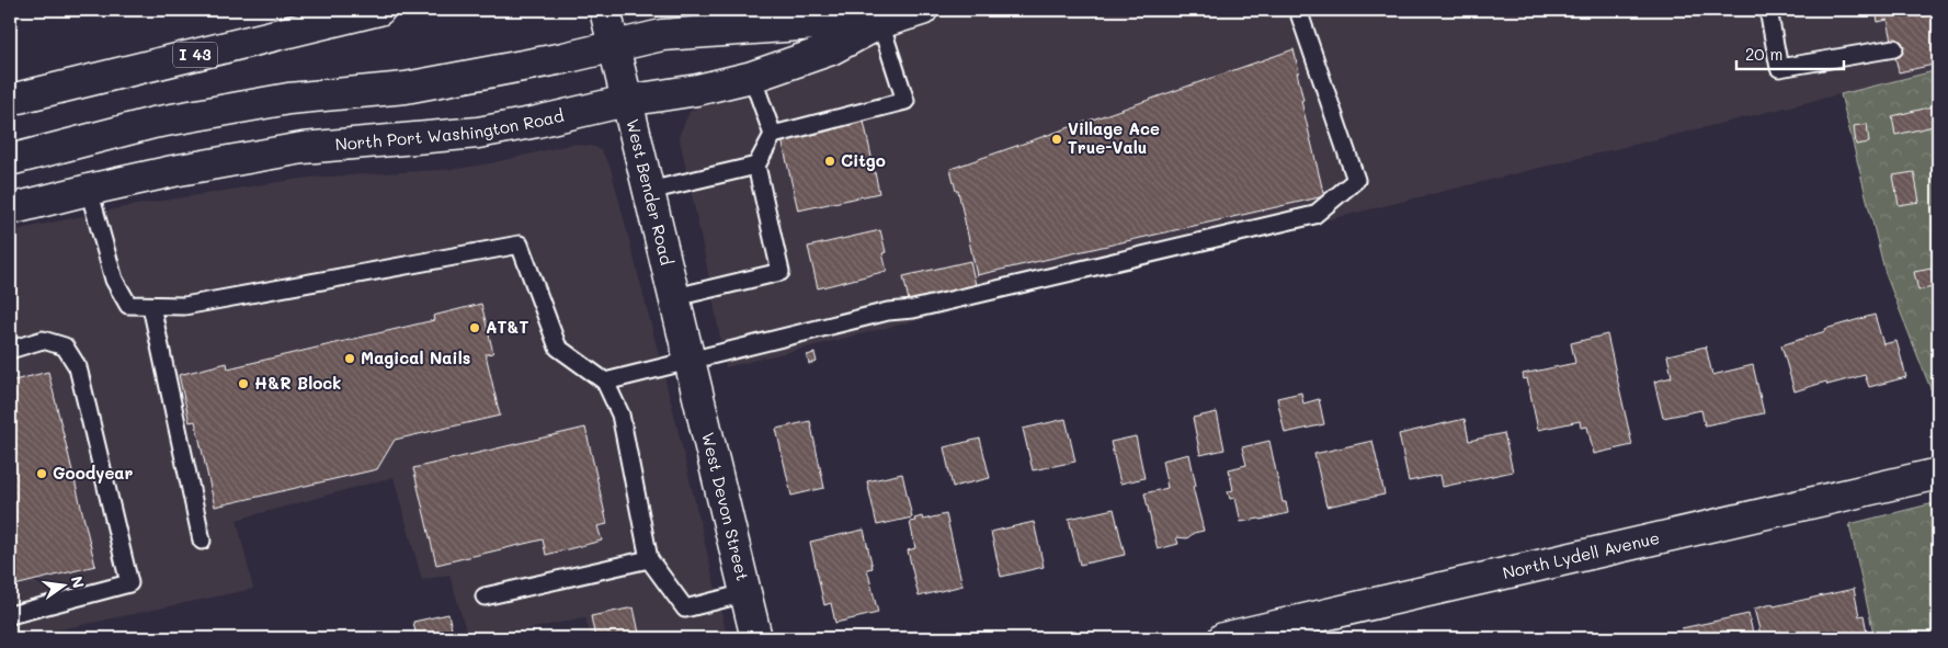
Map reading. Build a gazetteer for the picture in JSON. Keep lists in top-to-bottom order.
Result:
{
  "streets": {
    "main road": [
      "I 43",
      "North Port Washington Road",
      "West Bender Road",
      "West Devon Street",
      "North Lydell Avenue"
    ]
  },
  "crossings": [
    ["North Port Washington Road", "West Bender Road"],
    ["West Bender Road", "West Devon Street"]
  ],
  "places": [
    "Village Ace True-Valu",
    "Citgo",
    "AT&T",
    "Magical Nails",
    "H&R Block",
    "Goodyear"
  ],
  "scale_bar": "20 m",
  "north": "right"
}
